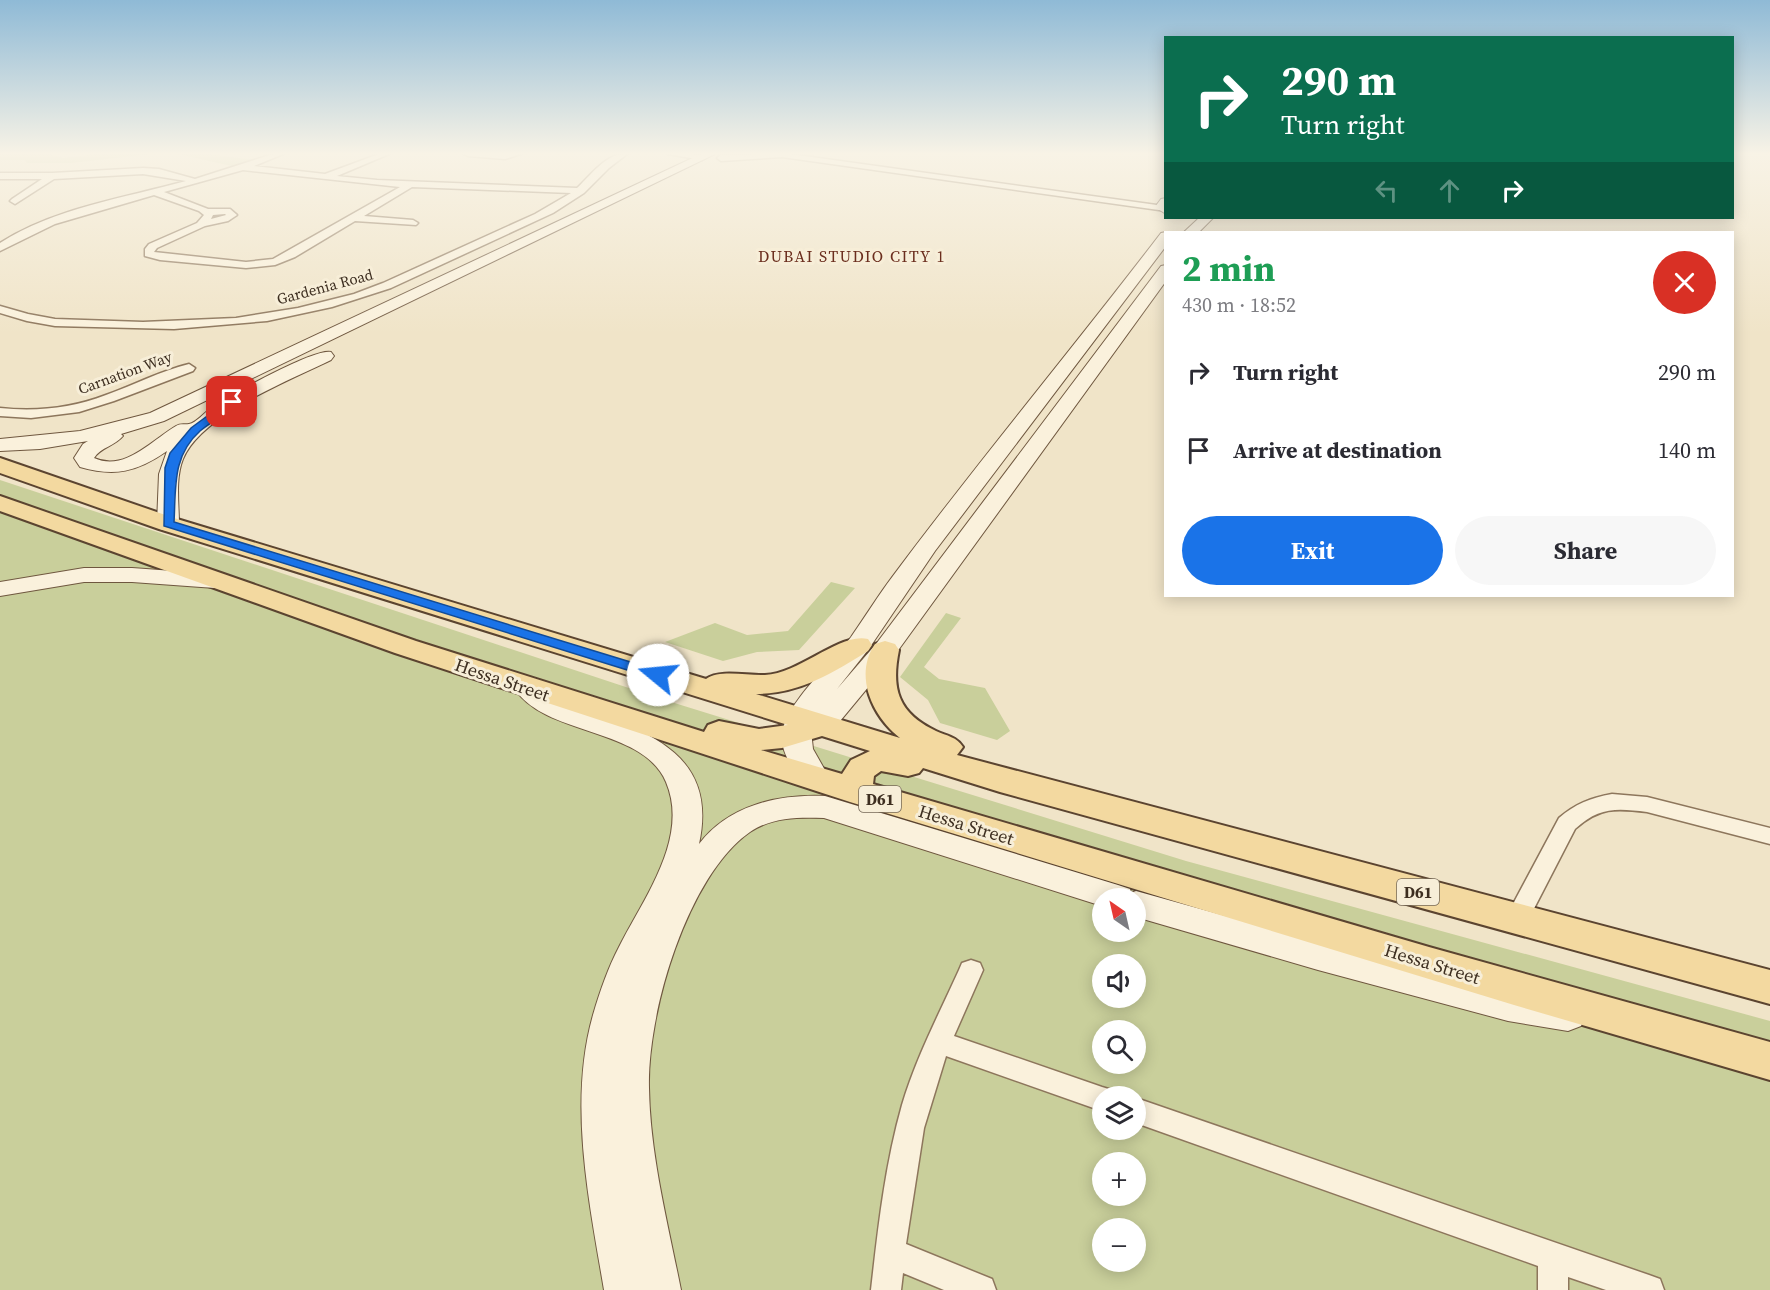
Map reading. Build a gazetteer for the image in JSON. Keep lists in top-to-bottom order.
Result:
{
  "streets": {
    "main road": ["Hessa Street", "D61"],
    "street": ["Gardenia Road", "Carnation Way"]
  },
  "districts": ["DUBAI STUDIO CITY 1"],
  "north": "top left",
  "page": {
    "turn": ["290 m", "Turn right"],
    "heading": ["2 min", "430 m · 18:52"],
    "list": [
      {
        "name": "Turn right",
        "value": "290 m"
      },
      {
        "name": "Arrive at destination",
        "value": "140 m"
      }
    ],
    "buttons": ["Exit", "Share"],
    "map_buttons": ["+", "−"]
  }
}
